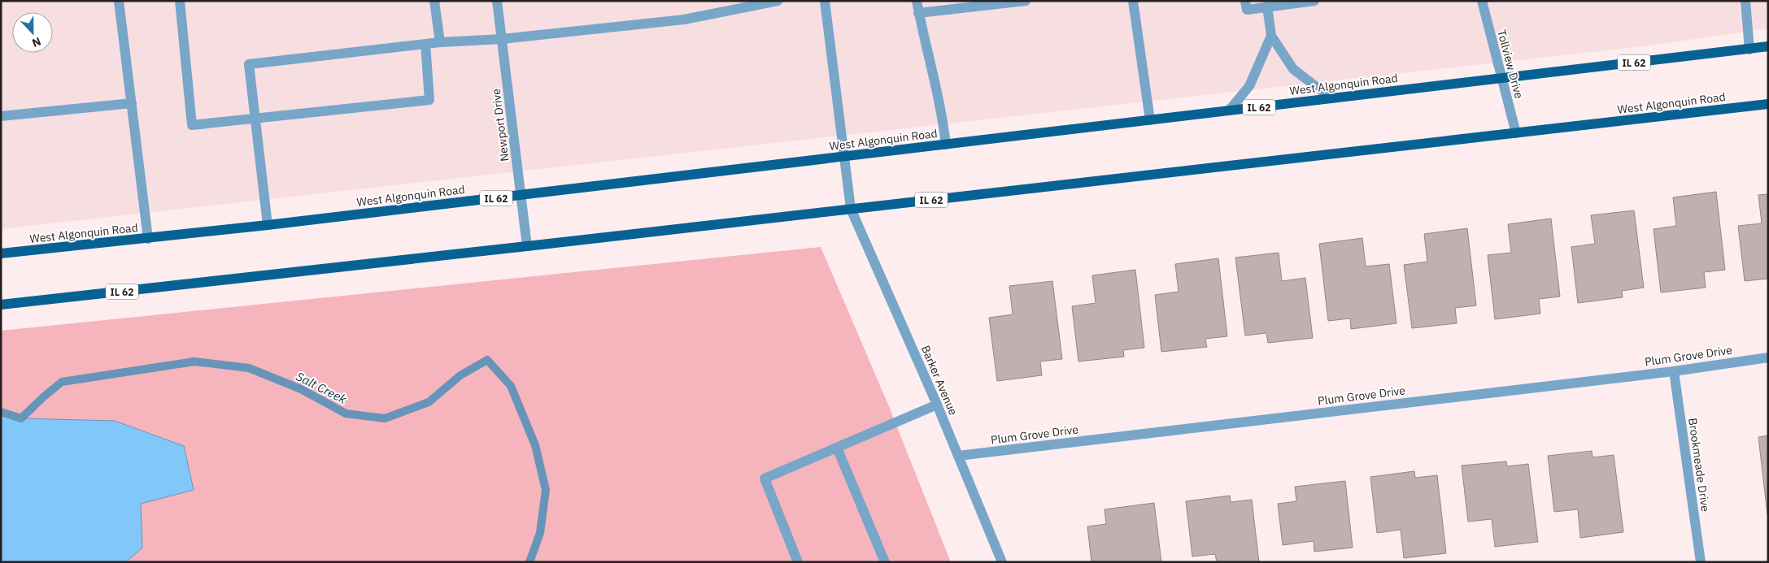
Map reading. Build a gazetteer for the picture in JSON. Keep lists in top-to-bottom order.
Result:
{
  "streets": {
    "main road": ["IL 62", "West Algonquin Road"],
    "street": [
      "Tollview Drive",
      "Newport Drive",
      "Plum Grove Drive",
      "Barker Avenue",
      "Brookmeade Drive"
    ]
  },
  "crossings": [
    ["Tollview Drive", "West Algonquin Road"],
    ["West Algonquin Road", "Newport Drive"],
    ["West Algonquin Road", "Barker Avenue"],
    ["Plum Grove Drive", "Barker Avenue"],
    ["Plum Grove Drive", "Brookmeade Drive"]
  ],
  "water": ["Salt Creek"],
  "north": "bottom"
}
